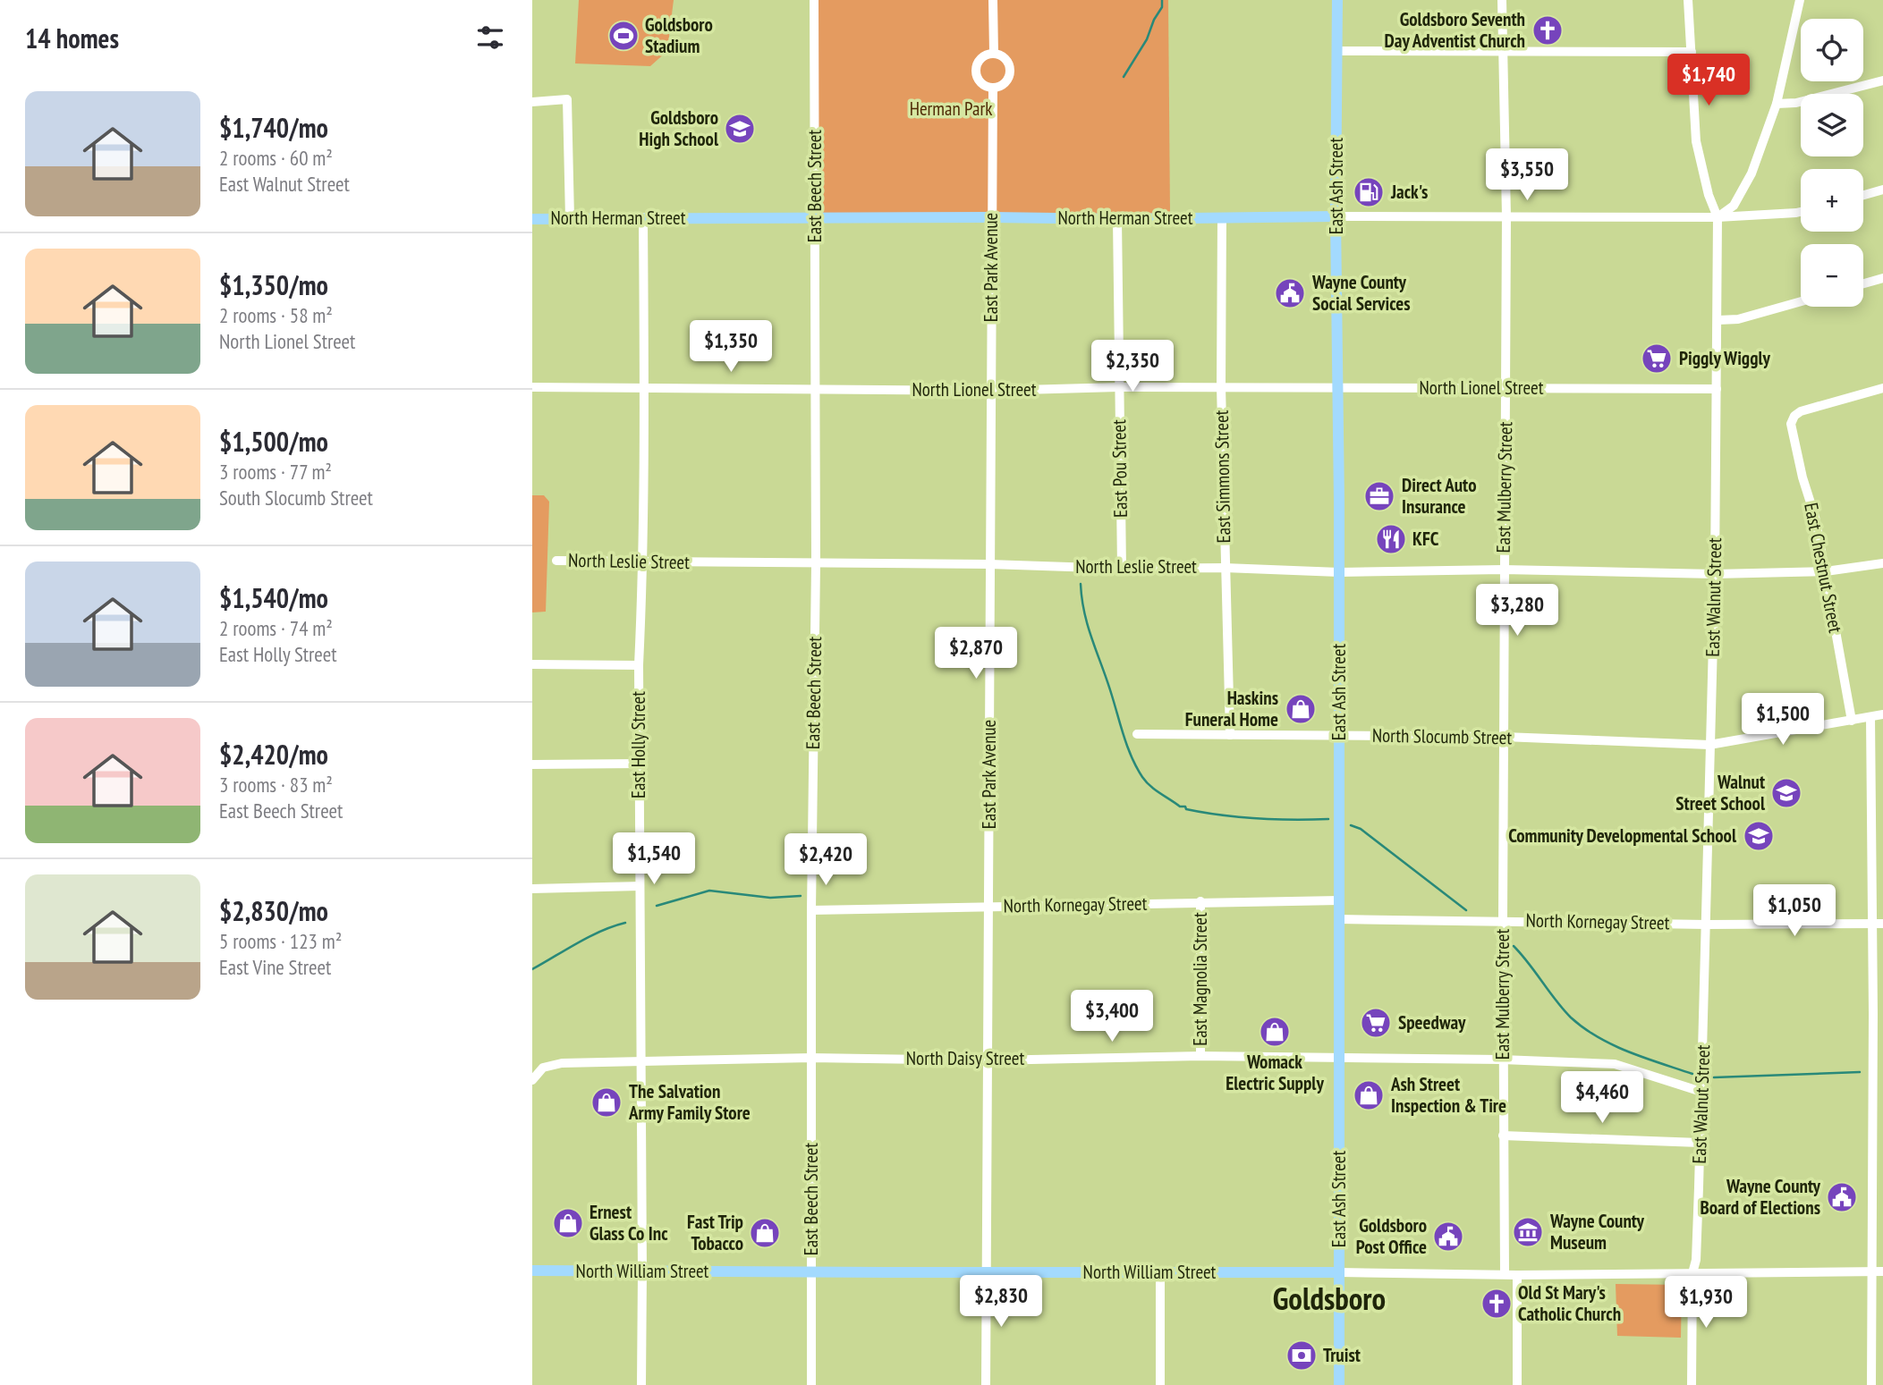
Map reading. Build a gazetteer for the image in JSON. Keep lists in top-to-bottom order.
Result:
{
  "streets": {
    "main road": ["East Ash Street", "North Herman Street", "North William Street"],
    "street": [
      "East Beech Street",
      "East Park Avenue",
      "North Lionel Street",
      "East Pou Street",
      "East Simmons Street",
      "East Mulberry Street",
      "North Leslie Street",
      "East Chestnut Street",
      "East Walnut Street",
      "North Slocumb Street",
      "East Holly Street",
      "North Kornegay Street",
      "East Magnolia Street",
      "North Daisy Street"
    ]
  },
  "crossings": [
    ["East Beech Street", "North Herman Street"],
    ["East Beech Street", "North Lionel Street"],
    ["East Beech Street", "North Leslie Street"],
    ["East Beech Street", "North Kornegay Street"],
    ["East Beech Street", "North Daisy Street"],
    ["East Beech Street", "North William Street"],
    ["East Ash Street", "North Herman Street"],
    ["East Ash Street", "North Lionel Street"],
    ["East Ash Street", "North Leslie Street"],
    ["East Ash Street", "North Slocumb Street"],
    ["East Ash Street", "North Kornegay Street"],
    ["East Ash Street", "North Daisy Street"],
    ["East Ash Street", "North William Street"],
    ["North Herman Street", "East Park Avenue"],
    ["North Herman Street", "East Pou Street"],
    ["North Herman Street", "East Simmons Street"],
    ["North Herman Street", "East Mulberry Street"],
    ["North Herman Street", "East Walnut Street"],
    ["North Herman Street", "East Holly Street"],
    ["East Park Avenue", "North Lionel Street"],
    ["East Park Avenue", "North Leslie Street"],
    ["East Park Avenue", "North Kornegay Street"],
    ["East Park Avenue", "North Daisy Street"],
    ["East Park Avenue", "North William Street"],
    ["North Lionel Street", "East Pou Street"],
    ["North Lionel Street", "East Simmons Street"],
    ["North Lionel Street", "East Mulberry Street"],
    ["North Lionel Street", "East Walnut Street"],
    ["North Lionel Street", "East Holly Street"],
    ["East Pou Street", "North Leslie Street"],
    ["East Simmons Street", "North Leslie Street"],
    ["East Simmons Street", "North Slocumb Street"],
    ["East Mulberry Street", "North Leslie Street"],
    ["East Mulberry Street", "North Slocumb Street"],
    ["East Mulberry Street", "North Kornegay Street"],
    ["East Mulberry Street", "North Daisy Street"],
    ["East Mulberry Street", "North William Street"],
    ["North Leslie Street", "East Chestnut Street"],
    ["North Leslie Street", "East Walnut Street"],
    ["North Leslie Street", "East Holly Street"],
    ["East Chestnut Street", "North Slocumb Street"],
    ["East Walnut Street", "North Slocumb Street"],
    ["East Walnut Street", "North Kornegay Street"],
    ["East Walnut Street", "North Daisy Street"],
    ["East Walnut Street", "North William Street"],
    ["East Holly Street", "North Daisy Street"],
    ["East Holly Street", "North William Street"],
    ["North Kornegay Street", "East Magnolia Street"],
    ["East Magnolia Street", "North Daisy Street"]
  ],
  "districts": ["Goldsboro"],
  "parks": ["Herman Park"],
  "places": {
    "church": ["Goldsboro Seventh Day Adventist Church", "Old St Mary's Catholic Church"],
    "sports": ["Goldsboro Stadium"],
    "school or university": ["Goldsboro High School", "Walnut Street School", "Community Developmental School"],
    "fuel station": ["Jack's"],
    "public building": ["Wayne County Social Services", "Wayne County Board of Elections", "Goldsboro Post Office"],
    "supermarket": ["Piggly Wiggly", "Speedway"],
    "office": ["Direct Auto Insurance"],
    "restaurant": ["KFC"],
    "shop": [
      "Haskins Funeral Home",
      "Womack Electric Supply",
      "Ash Street Inspection & Tire",
      "The Salvation Army Family Store",
      "Ernest Glass Co Inc",
      "Fast Trip Tobacco"
    ],
    "museum": ["Wayne County Museum"],
    "bank": ["Truist"]
  },
  "page": {
    "heading": "14 homes",
    "map_buttons": ["+", "−"],
    "price": [
      "$1,740",
      "$3,550",
      "$1,350",
      "$2,350",
      "$3,280",
      "$2,870",
      "$1,500",
      "$1,540",
      "$2,420",
      "$1,050",
      "$3,400",
      "$4,460",
      "$2,830",
      "$1,930"
    ],
    "list": [
      {
        "name": "$1,740/mo",
        "note": "2 rooms · 60 m² · East Walnut Street"
      },
      {
        "name": "$1,350/mo",
        "note": "2 rooms · 58 m² · North Lionel Street"
      },
      {
        "name": "$1,500/mo",
        "note": "3 rooms · 77 m² · South Slocumb Street"
      },
      {
        "name": "$1,540/mo",
        "note": "2 rooms · 74 m² · East Holly Street"
      },
      {
        "name": "$2,420/mo",
        "note": "3 rooms · 83 m² · East Beech Street"
      },
      {
        "name": "$2,830/mo",
        "note": "5 rooms · 123 m² · East Vine Street"
      }
    ]
  }
}
